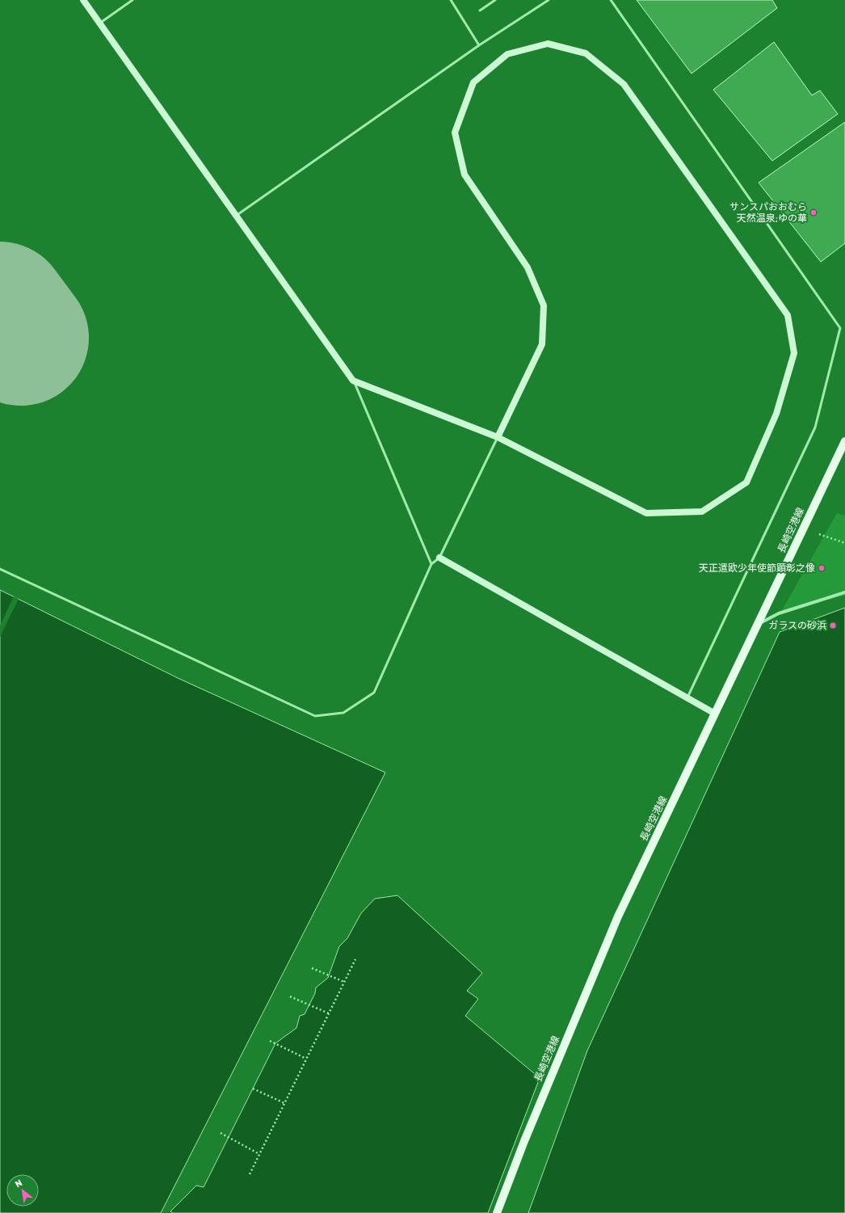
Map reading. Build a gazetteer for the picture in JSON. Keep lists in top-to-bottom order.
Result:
{
  "streets": {
    "main road": ["長崎空港線"]
  },
  "places": ["サンスパおおむら 天然温泉;ゆの華", "天正遣欧少年使節顕彰之像", "ガラスの砂浜"],
  "north": "top left"
}
